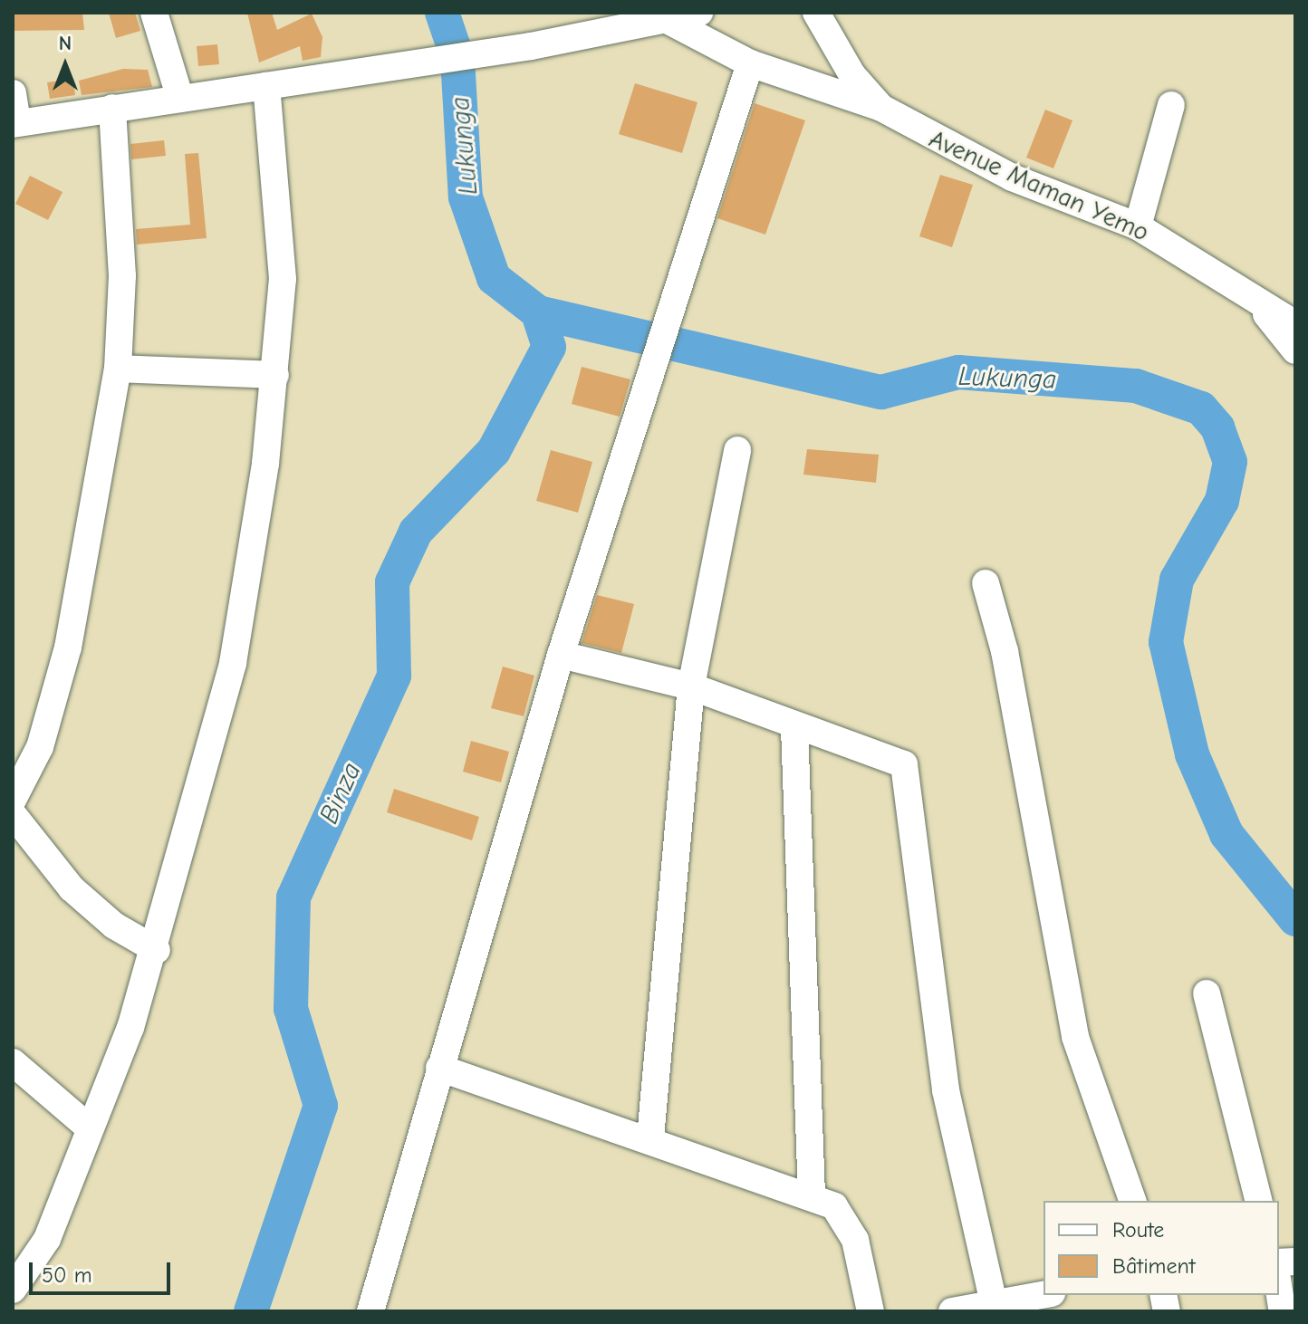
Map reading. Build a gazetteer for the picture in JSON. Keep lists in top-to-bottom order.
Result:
{
  "streets": {
    "street": ["Avenue Maman Yemo"]
  },
  "water": ["Lukunga", "Binza"],
  "legend": ["Route", "Bâtiment"],
  "scale_bar": "50 m",
  "north": "top"
}
